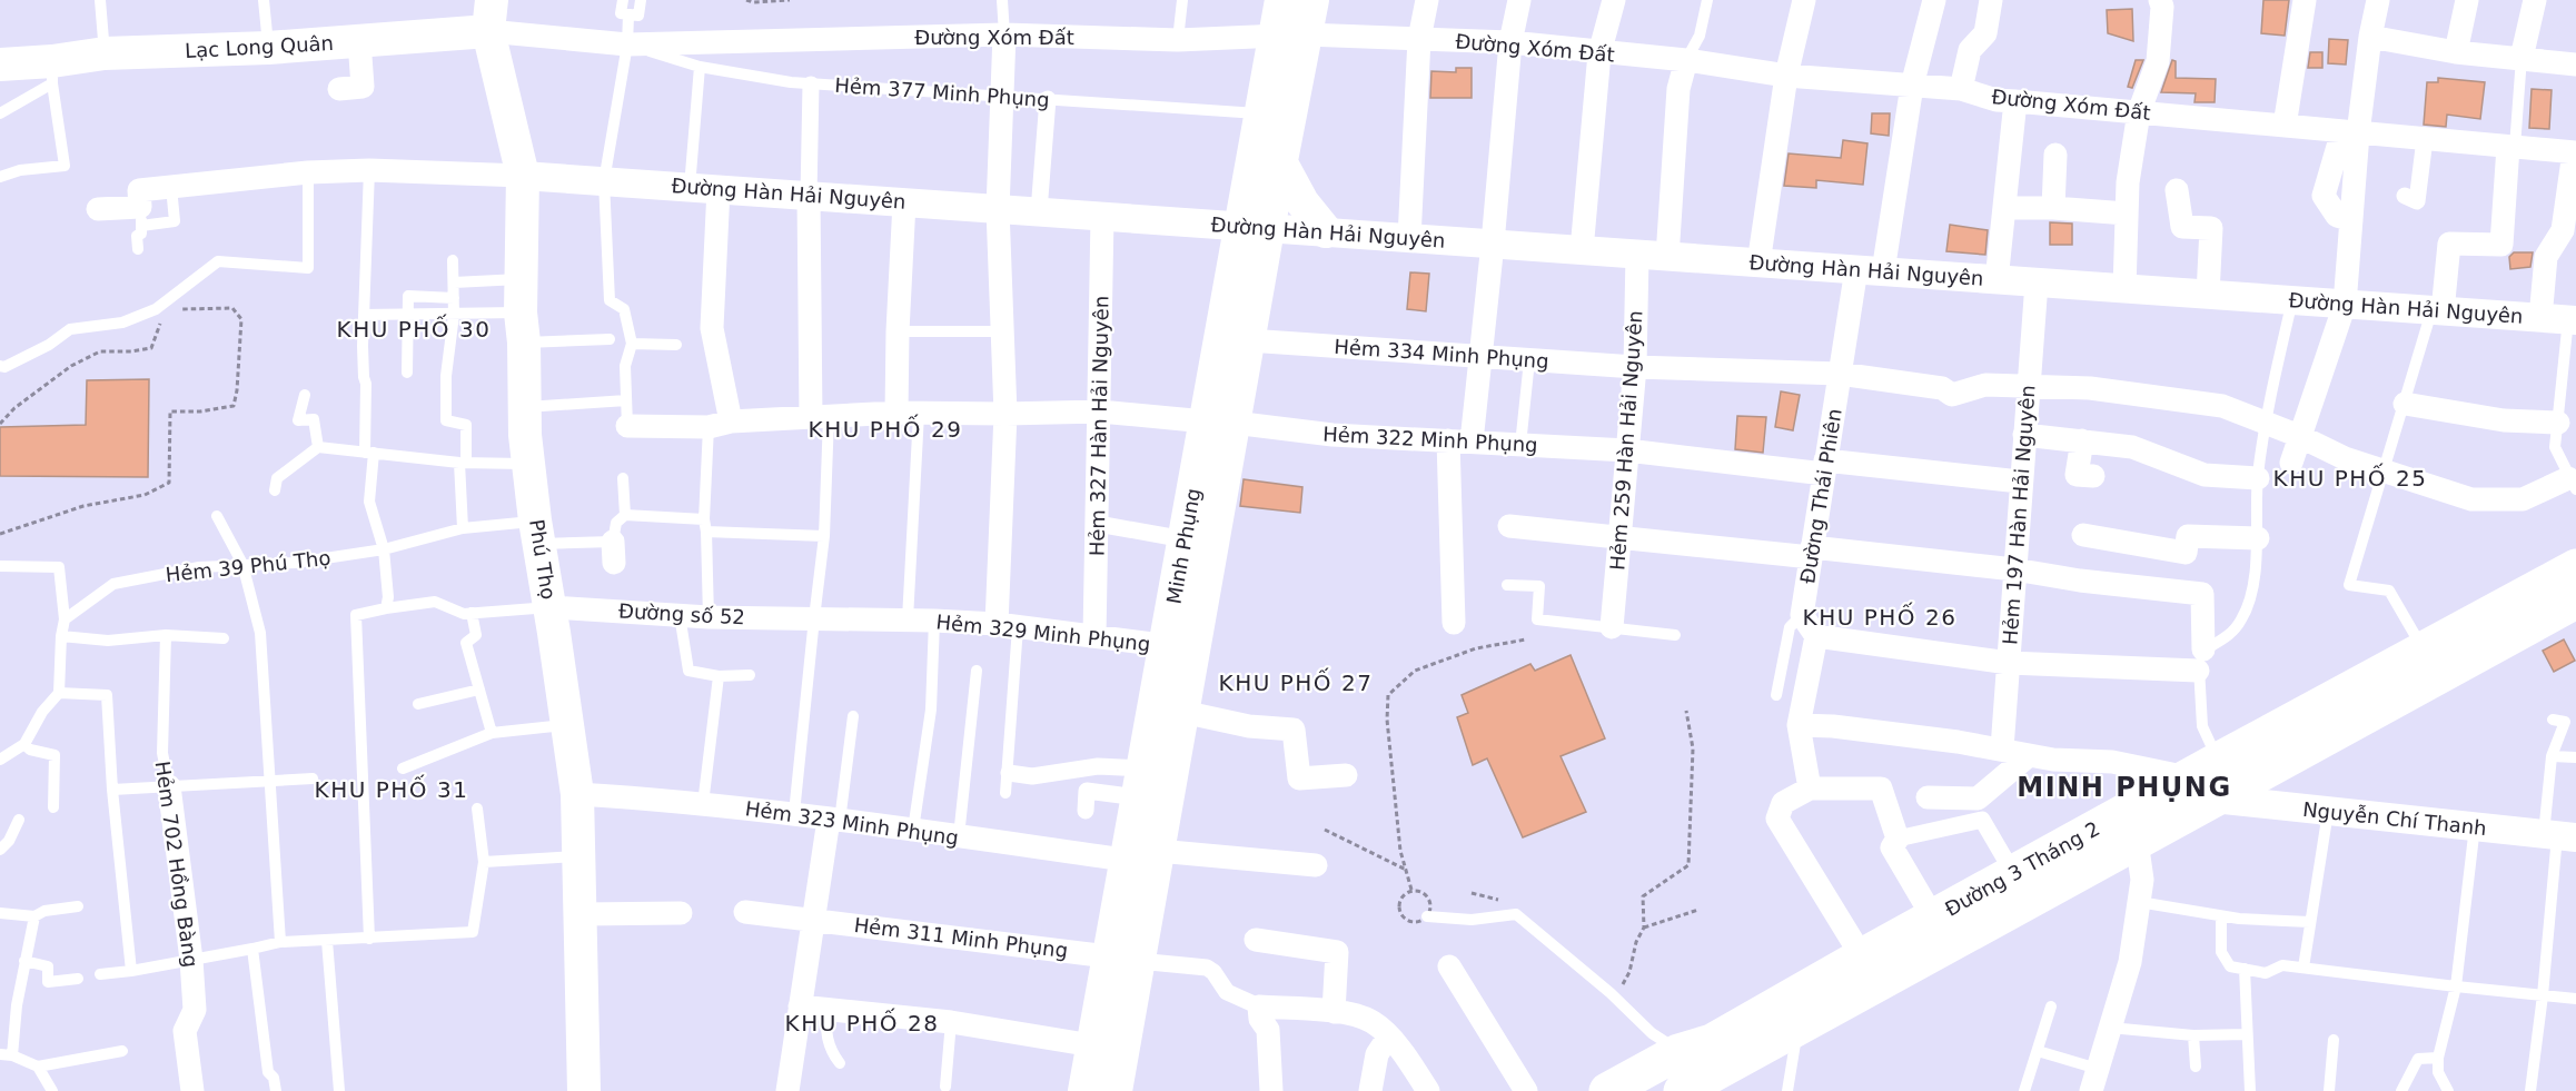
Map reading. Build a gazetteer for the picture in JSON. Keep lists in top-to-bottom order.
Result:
{
  "streets": {
    "main road": [
      "Lạc Long Quân",
      "Minh Phụng",
      "Phú Thọ",
      "Đường 3 Tháng 2"
    ],
    "street": [
      "Đường Xóm Đất",
      "Đường Hàn Hải Nguyên",
      "Hẻm 334 Minh Phụng",
      "Hẻm 327 Hàn Hải Nguyên",
      "Hẻm 322 Minh Phụng",
      "Hẻm 259 Hàn Hải Nguyên",
      "Đường Thái Phiên",
      "Hẻm 197 Hàn Hải Nguyên",
      "Đường số 52",
      "Hẻm 329 Minh Phụng",
      "Nguyễn Chí Thanh",
      "Hẻm 323 Minh Phụng",
      "Hẻm 702 Hồng Bàng",
      "Hẻm 311 Minh Phụng"
    ],
    "lane": ["Hẻm 377 Minh Phụng", "Hẻm 39 Phú Thọ"]
  },
  "crossings": [
    ["Đường Xóm Đất", "Lạc Long Quân"],
    ["Đường Xóm Đất", "Hẻm 377 Minh Phụng"],
    ["Đường Xóm Đất", "Đường Thái Phiên"],
    ["Đường Xóm Đất", "Minh Phụng"],
    ["Đường Xóm Đất", "Phú Thọ"],
    ["Lạc Long Quân", "Phú Thọ"],
    ["Hẻm 377 Minh Phụng", "Minh Phụng"],
    ["Đường Hàn Hải Nguyên", "Hẻm 327 Hàn Hải Nguyên"],
    ["Đường Hàn Hải Nguyên", "Hẻm 259 Hàn Hải Nguyên"],
    ["Đường Hàn Hải Nguyên", "Đường Thái Phiên"],
    ["Đường Hàn Hải Nguyên", "Hẻm 197 Hàn Hải Nguyên"],
    ["Đường Hàn Hải Nguyên", "Minh Phụng"],
    ["Đường Hàn Hải Nguyên", "Phú Thọ"],
    ["Hẻm 334 Minh Phụng", "Hẻm 259 Hàn Hải Nguyên"],
    ["Hẻm 334 Minh Phụng", "Đường Thái Phiên"],
    ["Hẻm 334 Minh Phụng", "Hẻm 197 Hàn Hải Nguyên"],
    ["Hẻm 334 Minh Phụng", "Minh Phụng"],
    ["Hẻm 327 Hàn Hải Nguyên", "Hẻm 322 Minh Phụng"],
    ["Hẻm 327 Hàn Hải Nguyên", "Hẻm 329 Minh Phụng"],
    ["Hẻm 322 Minh Phụng", "Hẻm 259 Hàn Hải Nguyên"],
    ["Hẻm 322 Minh Phụng", "Đường Thái Phiên"],
    ["Hẻm 322 Minh Phụng", "Hẻm 197 Hàn Hải Nguyên"],
    ["Hẻm 322 Minh Phụng", "Minh Phụng"],
    ["Minh Phụng", "Hẻm 329 Minh Phụng"],
    ["Minh Phụng", "Hẻm 323 Minh Phụng"],
    ["Minh Phụng", "Hẻm 311 Minh Phụng"],
    ["Phú Thọ", "Hẻm 39 Phú Thọ"],
    ["Phú Thọ", "Đường số 52"],
    ["Phú Thọ", "Hẻm 323 Minh Phụng"],
    ["Đường số 52", "Hẻm 329 Minh Phụng"],
    ["Nguyễn Chí Thanh", "Đường 3 Tháng 2"]
  ],
  "districts": [
    "KHU PHỐ 30",
    "KHU PHỐ 29",
    "KHU PHỐ 25",
    "KHU PHỐ 26",
    "KHU PHỐ 27",
    "MINH PHỤNG",
    "KHU PHỐ 31",
    "KHU PHỐ 28"
  ]
}
